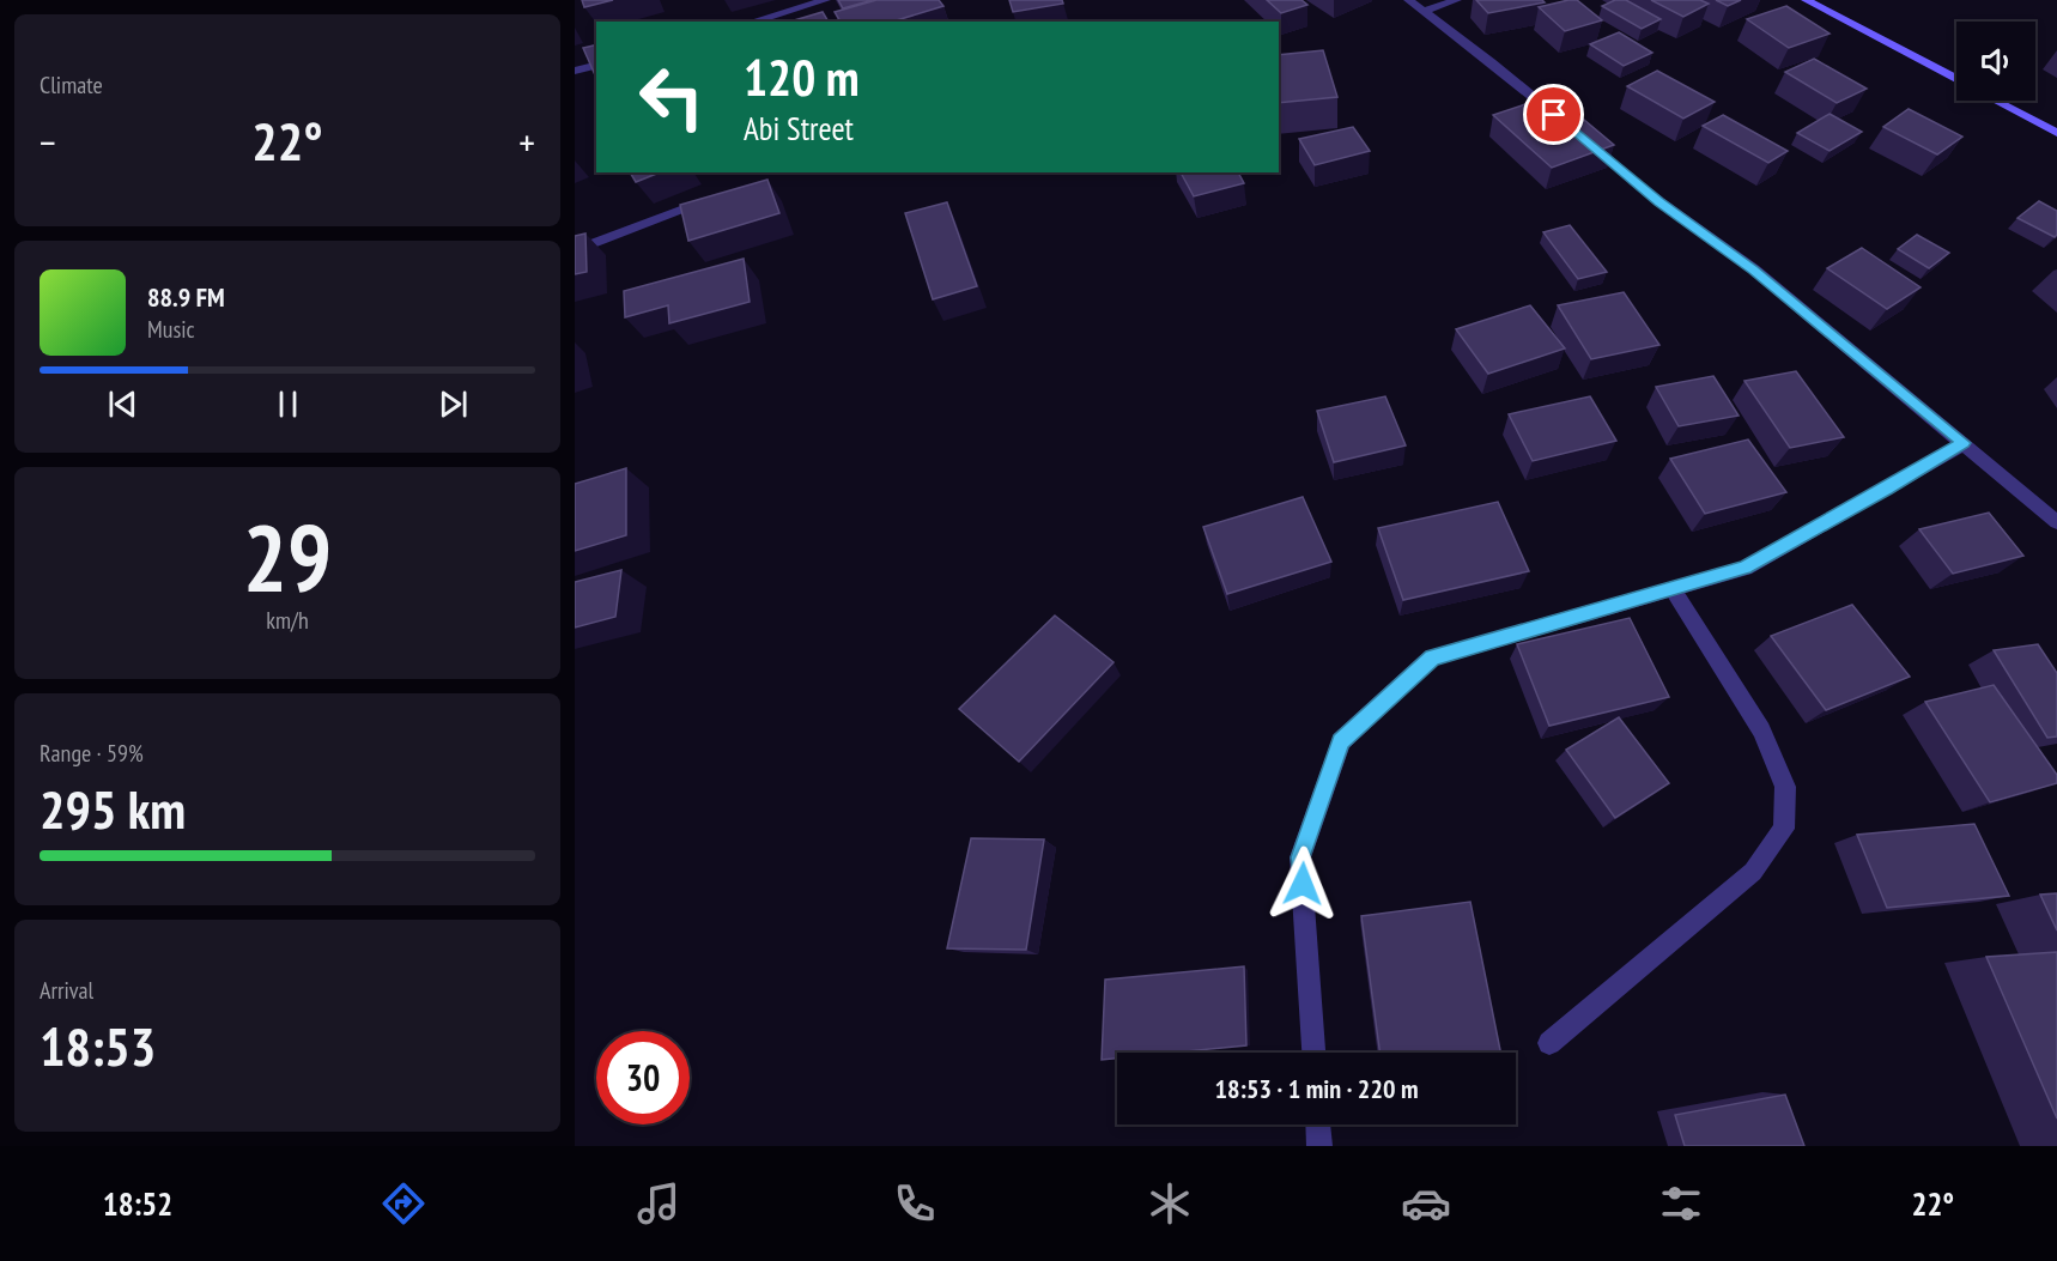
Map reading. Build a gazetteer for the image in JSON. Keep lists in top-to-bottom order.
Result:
{
  "page": {
    "tile": [
      "Climate",
      ["29", "km/h"],
      ["Range · 59%", "295 km"],
      ["Arrival", "18:53"]
    ],
    "turn": ["120 m", "Abi Street"],
    "heat": ["−", "22°", "+"],
    "song": ["88.9 FM", "Music"],
    "limit": "30",
    "trip": "18:53 · 1 min · 220 m",
    "tabs": ["18:52", "22°"]
  }
}
